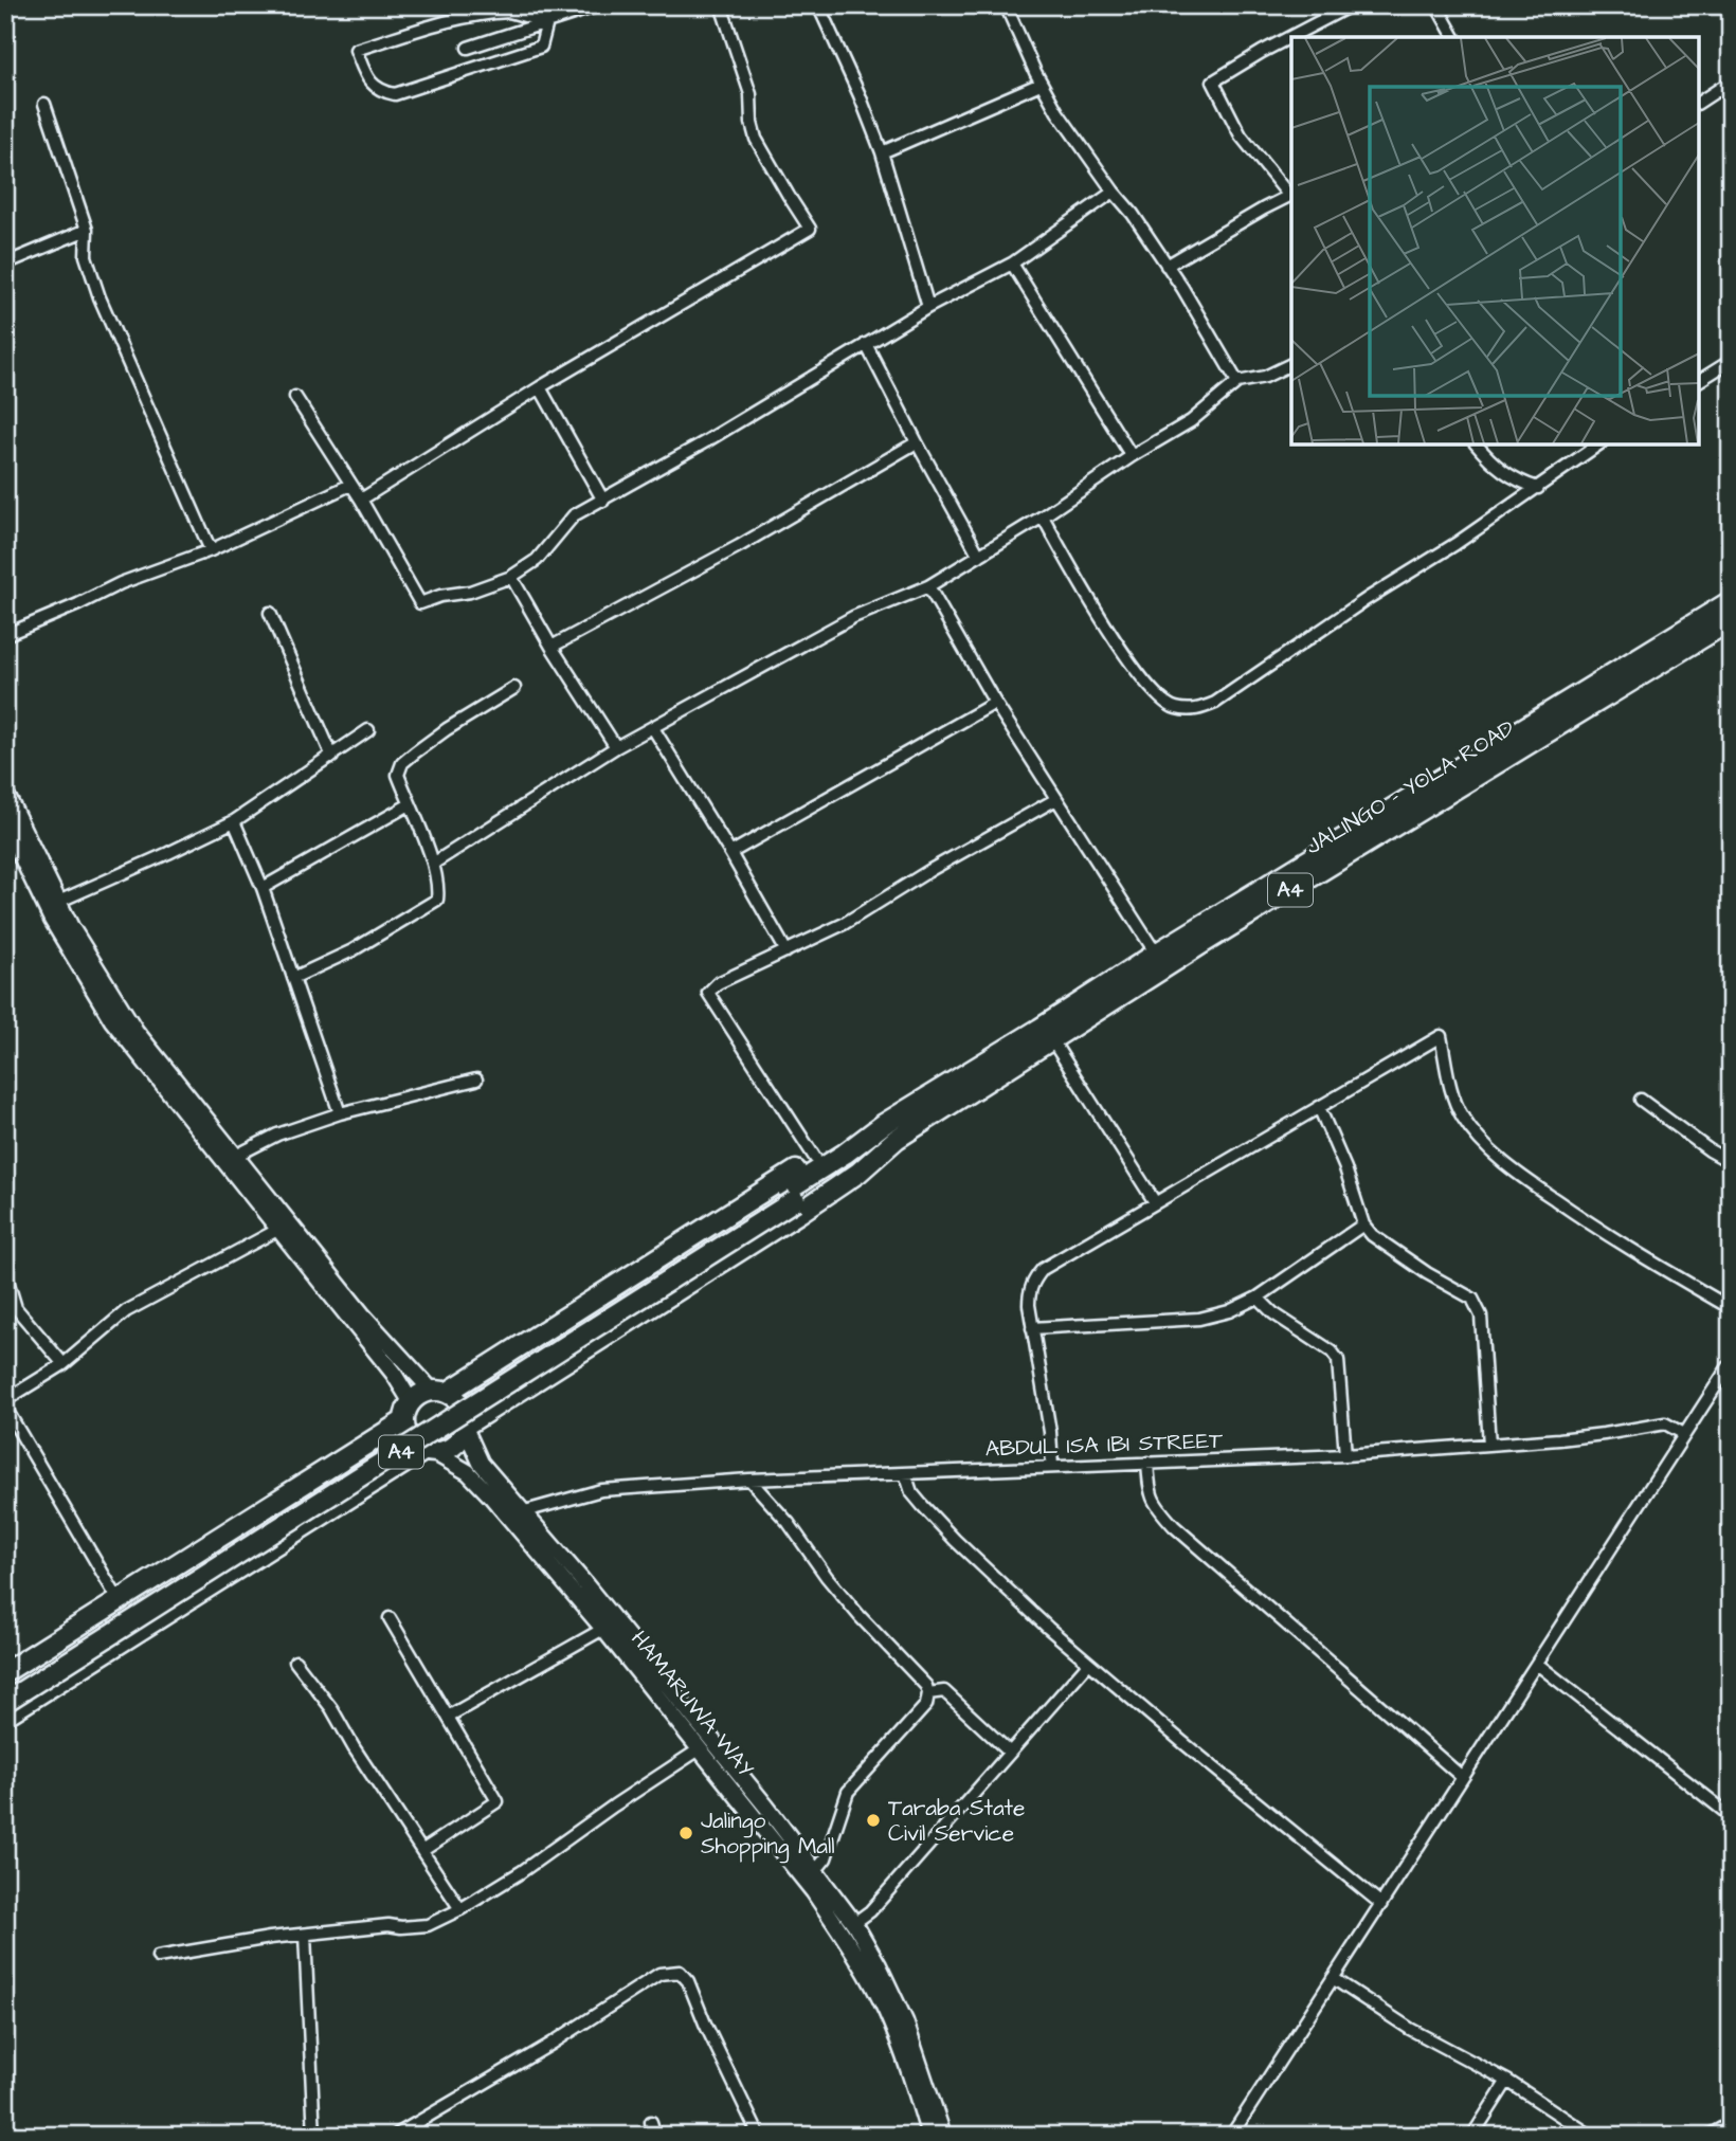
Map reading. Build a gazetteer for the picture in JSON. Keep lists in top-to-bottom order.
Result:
{
  "streets": {
    "highway": ["JALINGO - YOLA ROAD", "A4"],
    "main road": ["HAMARUWA WAY"],
    "street": ["ABDUL ISA IBI STREET"]
  },
  "crossings": [
    ["JALINGO - YOLA ROAD", "A4"],
    ["JALINGO - YOLA ROAD", "HAMARUWA WAY"],
    ["A4", "HAMARUWA WAY"]
  ],
  "places": ["Taraba State Civil Service", "Jalingo Shopping Mall"]
}
